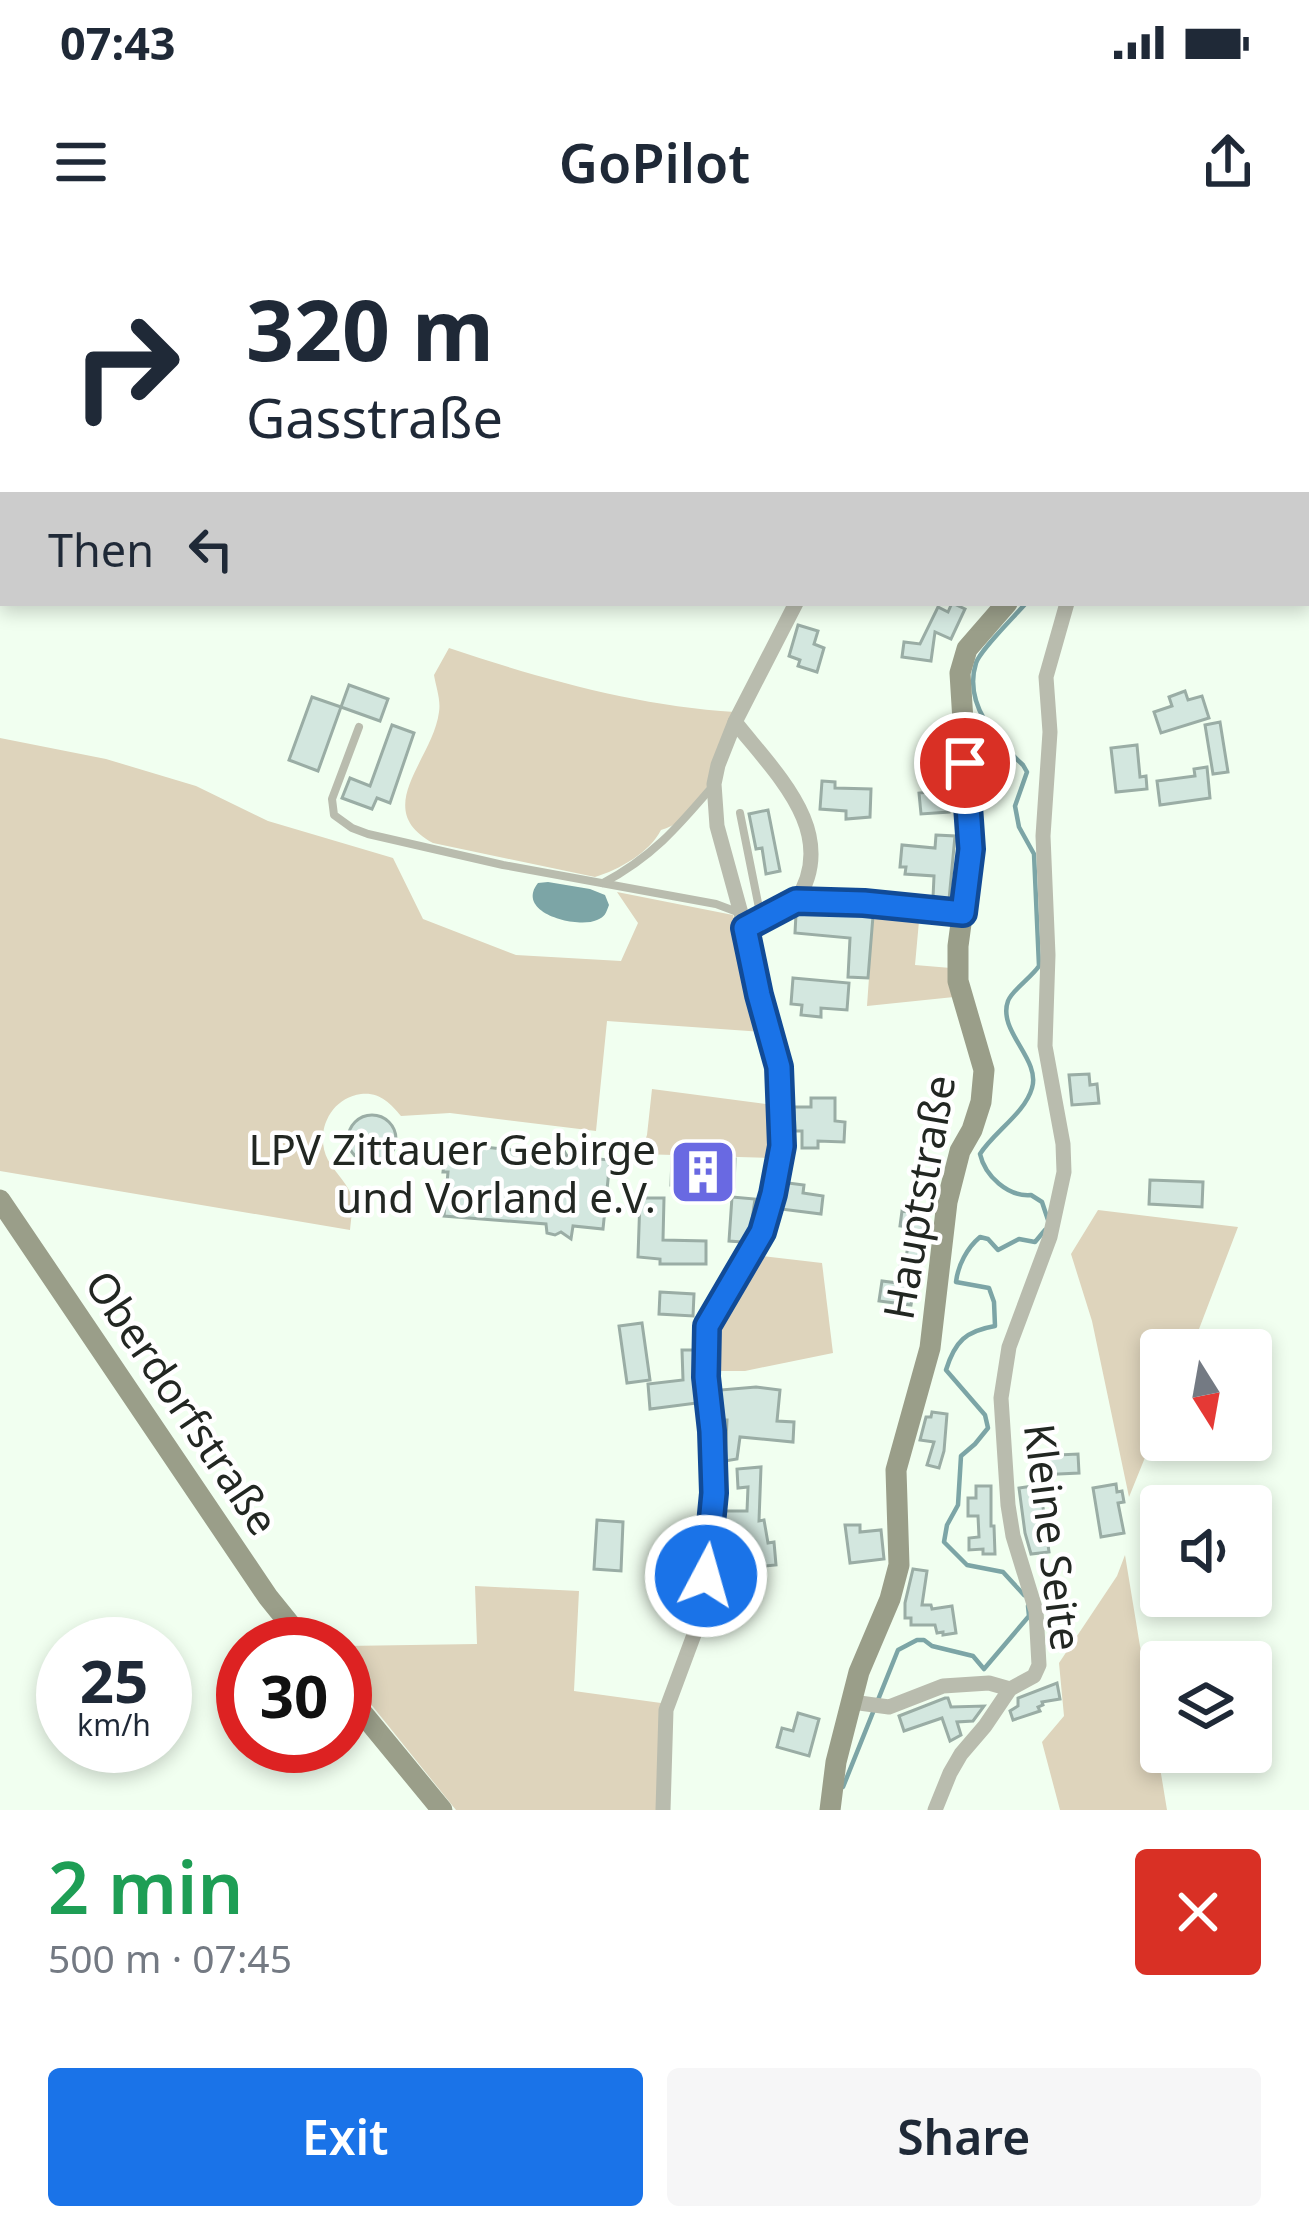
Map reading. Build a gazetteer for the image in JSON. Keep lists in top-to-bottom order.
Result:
{
  "streets": {
    "street": ["Hauptstraße", "Oberdorfstraße", "Kleine Seite"]
  },
  "crossings": [
    ["Hauptstraße", "Kleine Seite"]
  ],
  "places": {
    "building": ["LPV Zittauer Gebirge und Vorland e.V."]
  },
  "north": "bottom",
  "page": {
    "status": "07:43",
    "header": "GoPilot",
    "turn": ["320 m", "Gasstraße"],
    "then": "Then",
    "speed": "25 km/h",
    "limit": "30",
    "heading": ["2 min", "500 m · 07:45"],
    "buttons": ["Exit", "Share"]
  }
}
